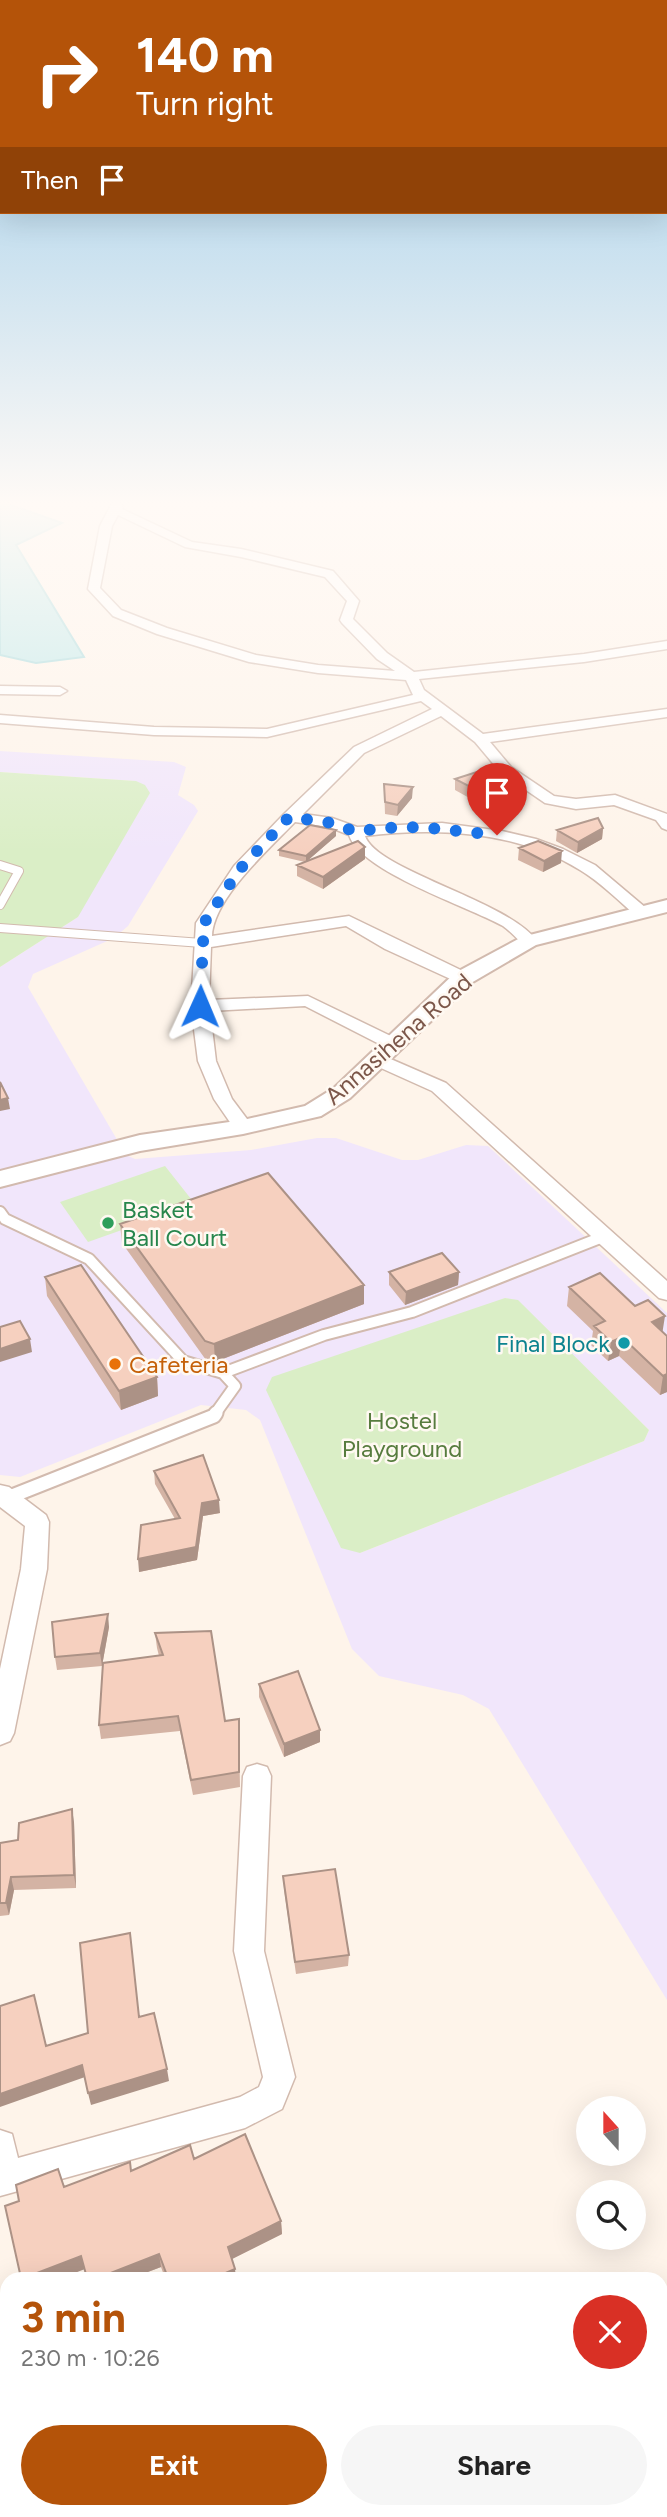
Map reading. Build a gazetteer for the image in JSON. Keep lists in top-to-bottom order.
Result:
{
  "streets": {
    "street": ["Annasihena Road"]
  },
  "parks": ["Hostel Playground"],
  "places": ["Basket Ball Court", "Final Block", "Cafeteria"],
  "north": "top",
  "page": {
    "turn": ["140 m", "Turn right"],
    "then": "Then",
    "heading": ["3 min", "230 m · 10:26"],
    "buttons": ["Exit", "Share"]
  }
}
